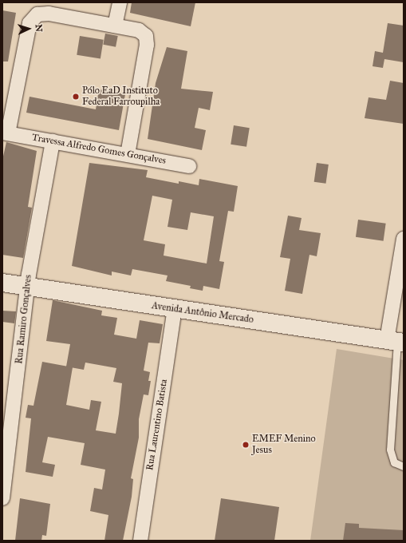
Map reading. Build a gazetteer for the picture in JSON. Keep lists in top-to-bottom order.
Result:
{
  "streets": {
    "street": [
      "Travessa Alfredo Gomes Gonçalves",
      "Avenida Antônio Mercado",
      "Rua Ramiro Gonçalves",
      "Rua Laurentino Batista"
    ]
  },
  "crossings": [
    ["Travessa Alfredo Gomes Gonçalves", "Rua Ramiro Gonçalves"],
    ["Avenida Antônio Mercado", "Rua Ramiro Gonçalves"],
    ["Avenida Antônio Mercado", "Rua Laurentino Batista"]
  ],
  "places": ["Pólo EaD Instituto Federal Farroupilha", "EMEF Menino Jesus"],
  "north": "right"
}
